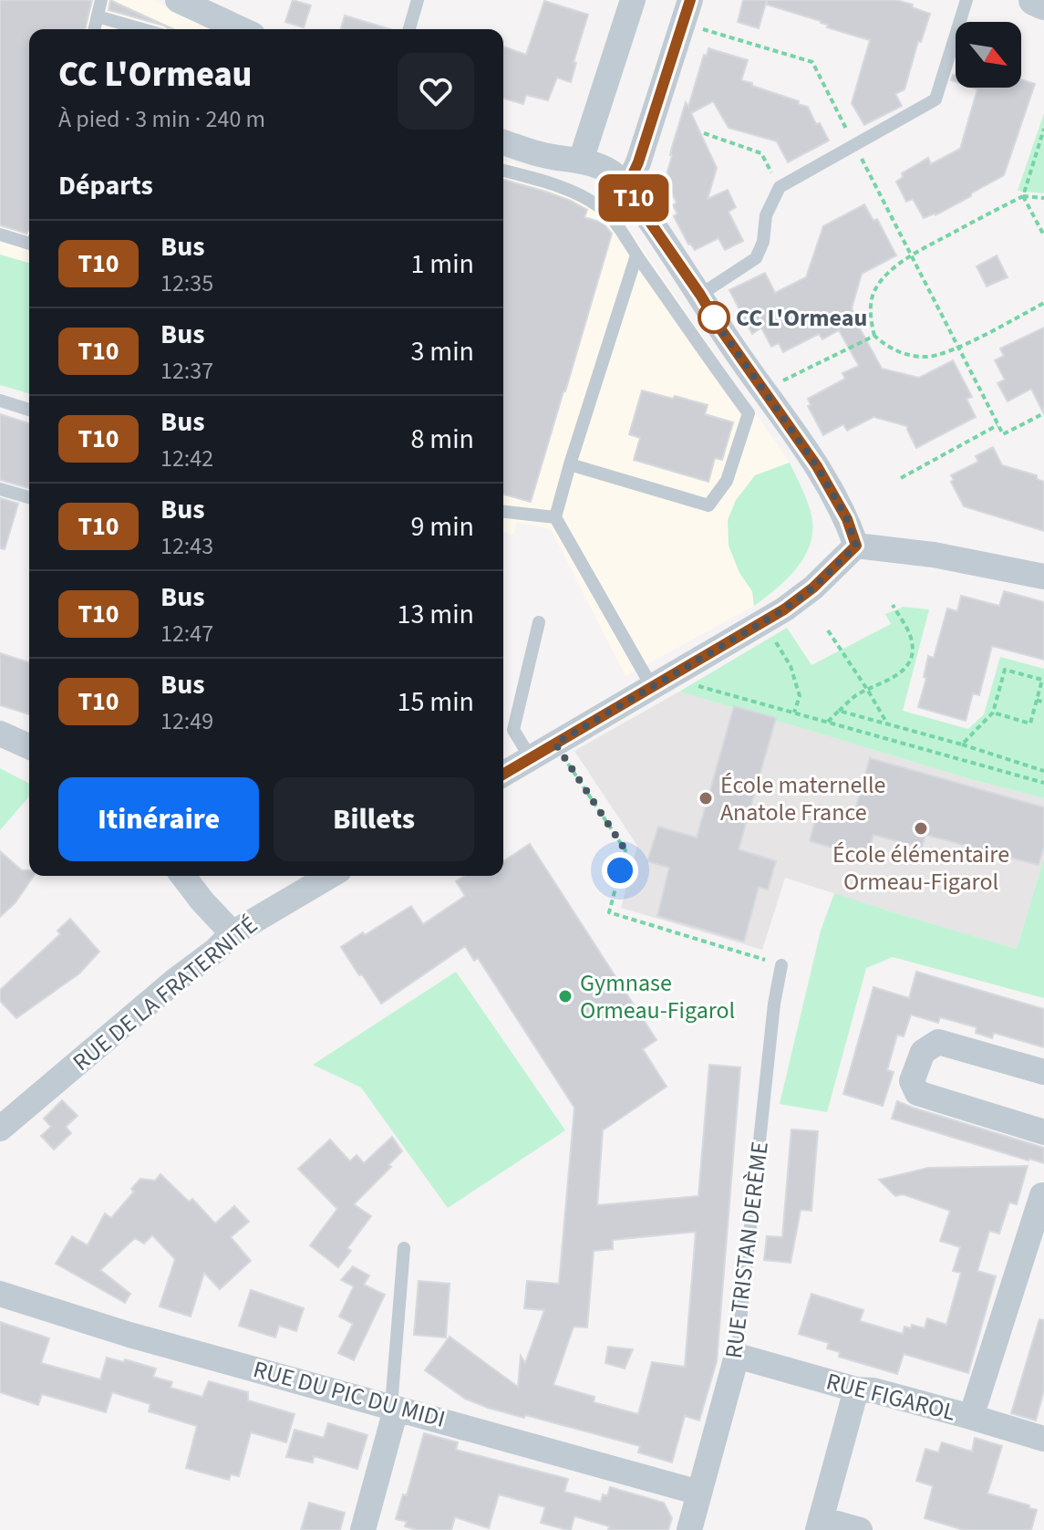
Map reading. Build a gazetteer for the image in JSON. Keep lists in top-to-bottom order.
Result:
{
  "streets": {
    "street": [
      "RUE DE LA FRATERNITÉ",
      "RUE TRISTAN DERÈME",
      "RUE DU PIC DU MIDI",
      "RUE FIGAROL"
    ]
  },
  "crossings": [
    ["RUE TRISTAN DERÈME", "RUE DU PIC DU MIDI"],
    ["RUE TRISTAN DERÈME", "RUE FIGAROL"]
  ],
  "places": [
    "CC L'Ormeau",
    "École maternelle Anatole France",
    "École élémentaire Ormeau-Figarol",
    "Gymnase Ormeau-Figarol"
  ],
  "lines": ["bus line T10"],
  "north": "bottom right",
  "page": {
    "on_map": "T10",
    "heading": [
      ["CC L'Ormeau", "À pied · 3 min · 240 m"],
      "Départs"
    ],
    "list": [
      {
        "mark": "T10",
        "name": "Bus",
        "note": "12:35",
        "value": "1 min"
      },
      {
        "mark": "T10",
        "name": "Bus",
        "note": "12:37",
        "value": "3 min"
      },
      {
        "mark": "T10",
        "name": "Bus",
        "note": "12:42",
        "value": "8 min"
      },
      {
        "mark": "T10",
        "name": "Bus",
        "note": "12:43",
        "value": "9 min"
      },
      {
        "mark": "T10",
        "name": "Bus",
        "note": "12:47",
        "value": "13 min"
      },
      {
        "mark": "T10",
        "name": "Bus",
        "note": "12:49",
        "value": "15 min"
      }
    ],
    "buttons": ["Itinéraire", "Billets"]
  }
}
